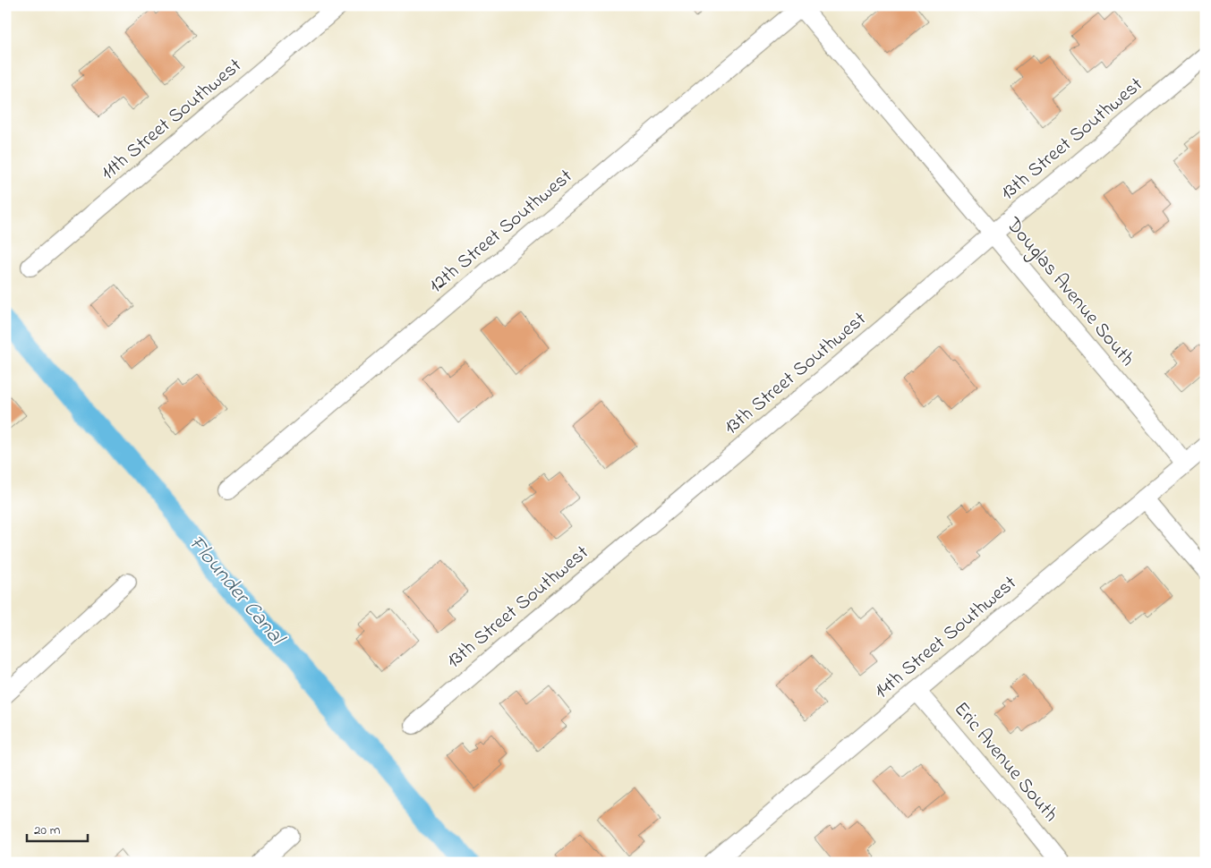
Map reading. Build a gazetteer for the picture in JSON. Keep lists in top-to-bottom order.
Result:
{
  "streets": {
    "street": [
      "11th Street Southwest",
      "13th Street Southwest",
      "12th Street Southwest",
      "Douglas Avenue South",
      "14th Street Southwest",
      "Eric Avenue South"
    ]
  },
  "crossings": [
    ["13th Street Southwest", "Douglas Avenue South"],
    ["12th Street Southwest", "Douglas Avenue South"],
    ["Douglas Avenue South", "14th Street Southwest"],
    ["14th Street Southwest", "Eric Avenue South"]
  ],
  "water": ["Flounder Canal"],
  "scale_bar": "20 m"
}
